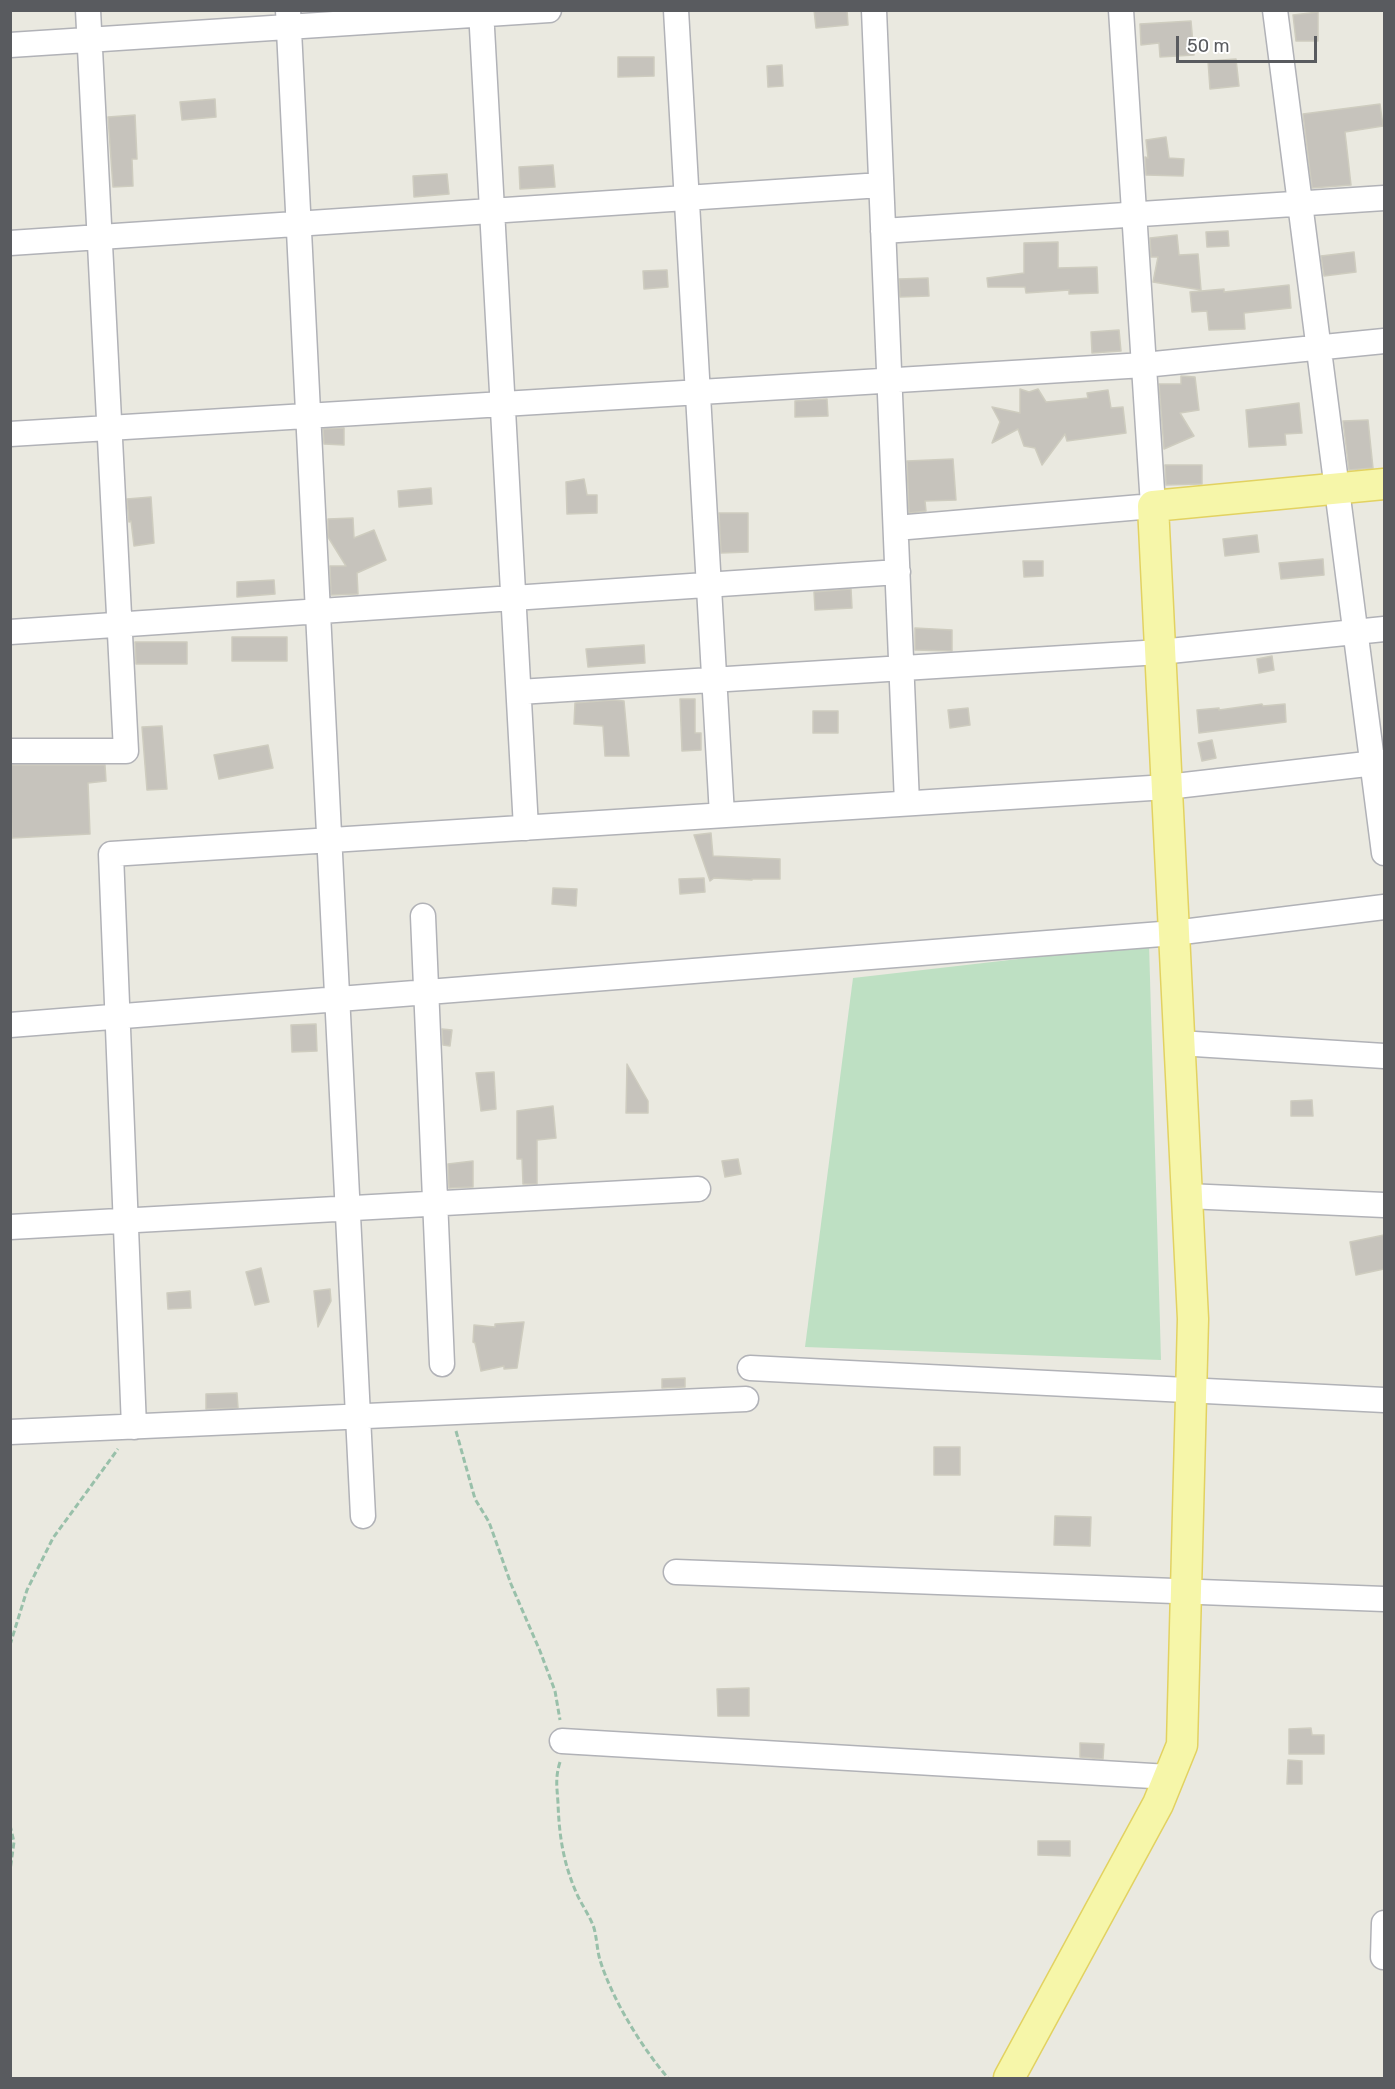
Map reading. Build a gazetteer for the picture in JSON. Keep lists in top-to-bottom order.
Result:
{
  "scale_bar": "50 m"
}
